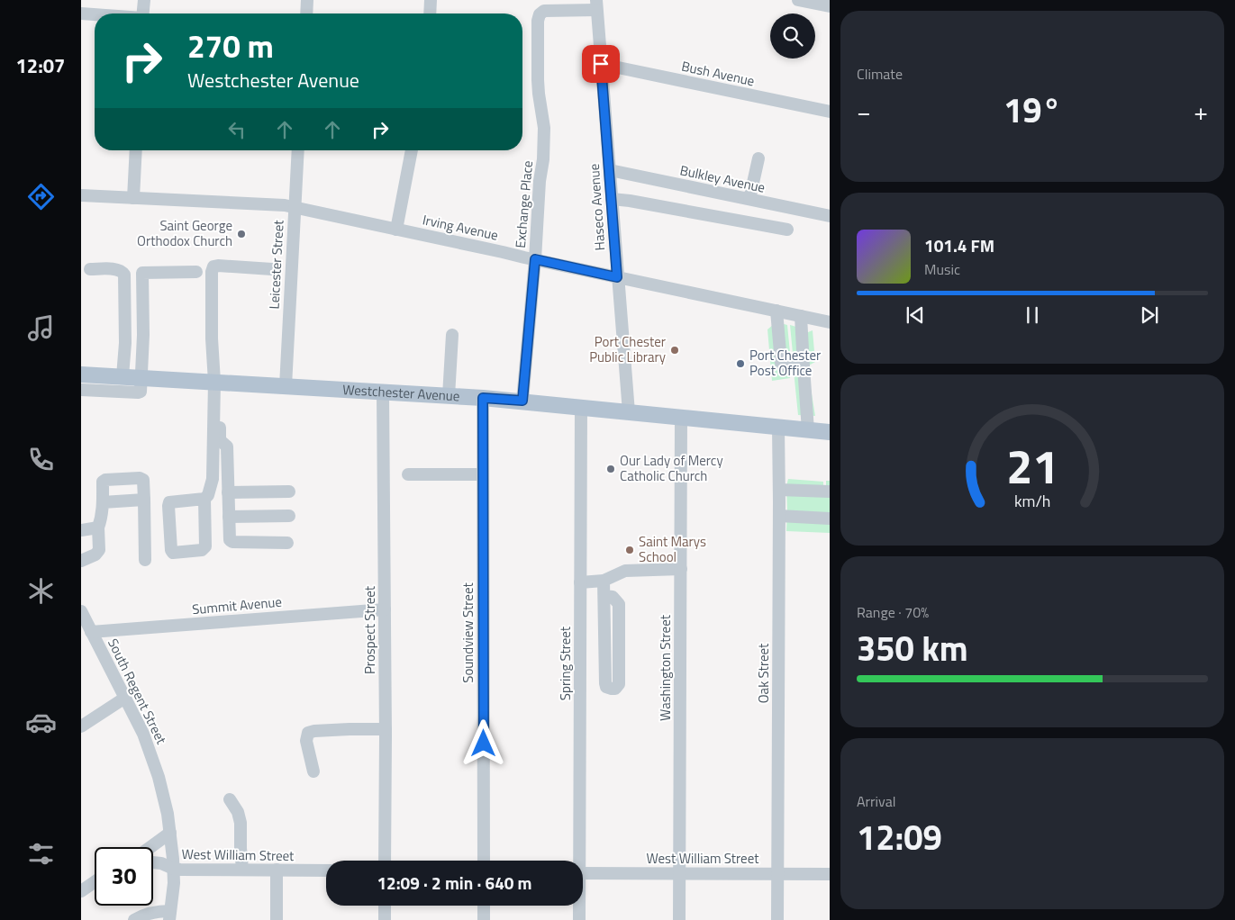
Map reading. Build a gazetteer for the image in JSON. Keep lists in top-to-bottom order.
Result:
{
  "streets": {
    "main road": ["Westchester Avenue"],
    "street": [
      "Bush Avenue",
      "Bulkley Avenue",
      "Exchange Place",
      "Haseco Avenue",
      "Irving Avenue",
      "Leicester Street",
      "Summit Avenue",
      "Prospect Street",
      "Soundview Street",
      "Spring Street",
      "Washington Street",
      "Oak Street",
      "South Regent Street",
      "West William Street"
    ]
  },
  "crossings": [
    ["Bush Avenue", "Haseco Avenue"],
    ["Bulkley Avenue", "Haseco Avenue"],
    ["Exchange Place", "Haseco Avenue"],
    ["Exchange Place", "Irving Avenue"],
    ["Exchange Place", "Westchester Avenue"],
    ["Haseco Avenue", "Irving Avenue"],
    ["Haseco Avenue", "Westchester Avenue"],
    ["Irving Avenue", "Leicester Street"],
    ["Leicester Street", "Westchester Avenue"],
    ["Westchester Avenue", "Prospect Street"],
    ["Westchester Avenue", "Soundview Street"],
    ["Westchester Avenue", "Spring Street"],
    ["Westchester Avenue", "Washington Street"],
    ["Westchester Avenue", "Oak Street"],
    ["Summit Avenue", "Prospect Street"],
    ["Summit Avenue", "South Regent Street"],
    ["Washington Street", "West William Street"],
    ["Oak Street", "West William Street"],
    ["South Regent Street", "West William Street"]
  ],
  "places": [
    "Saint George Orthodox Church",
    "Port Chester Public Library",
    "Port Chester Post Office",
    "Our Lady of Mercy Catholic Church",
    "Saint Marys School"
  ],
  "page": {
    "tabs": "12:07",
    "tile": [
      "Climate",
      ["Range · 70%", "350 km"],
      ["Arrival", "12:09"]
    ],
    "turn": ["270 m", "Westchester Avenue"],
    "heat": ["−", "19°", "+"],
    "song": ["101.4 FM", "Music"],
    "limit": "30",
    "trip": "12:09 · 2 min · 640 m",
    "gauge": ["21", "km/h"]
  }
}
